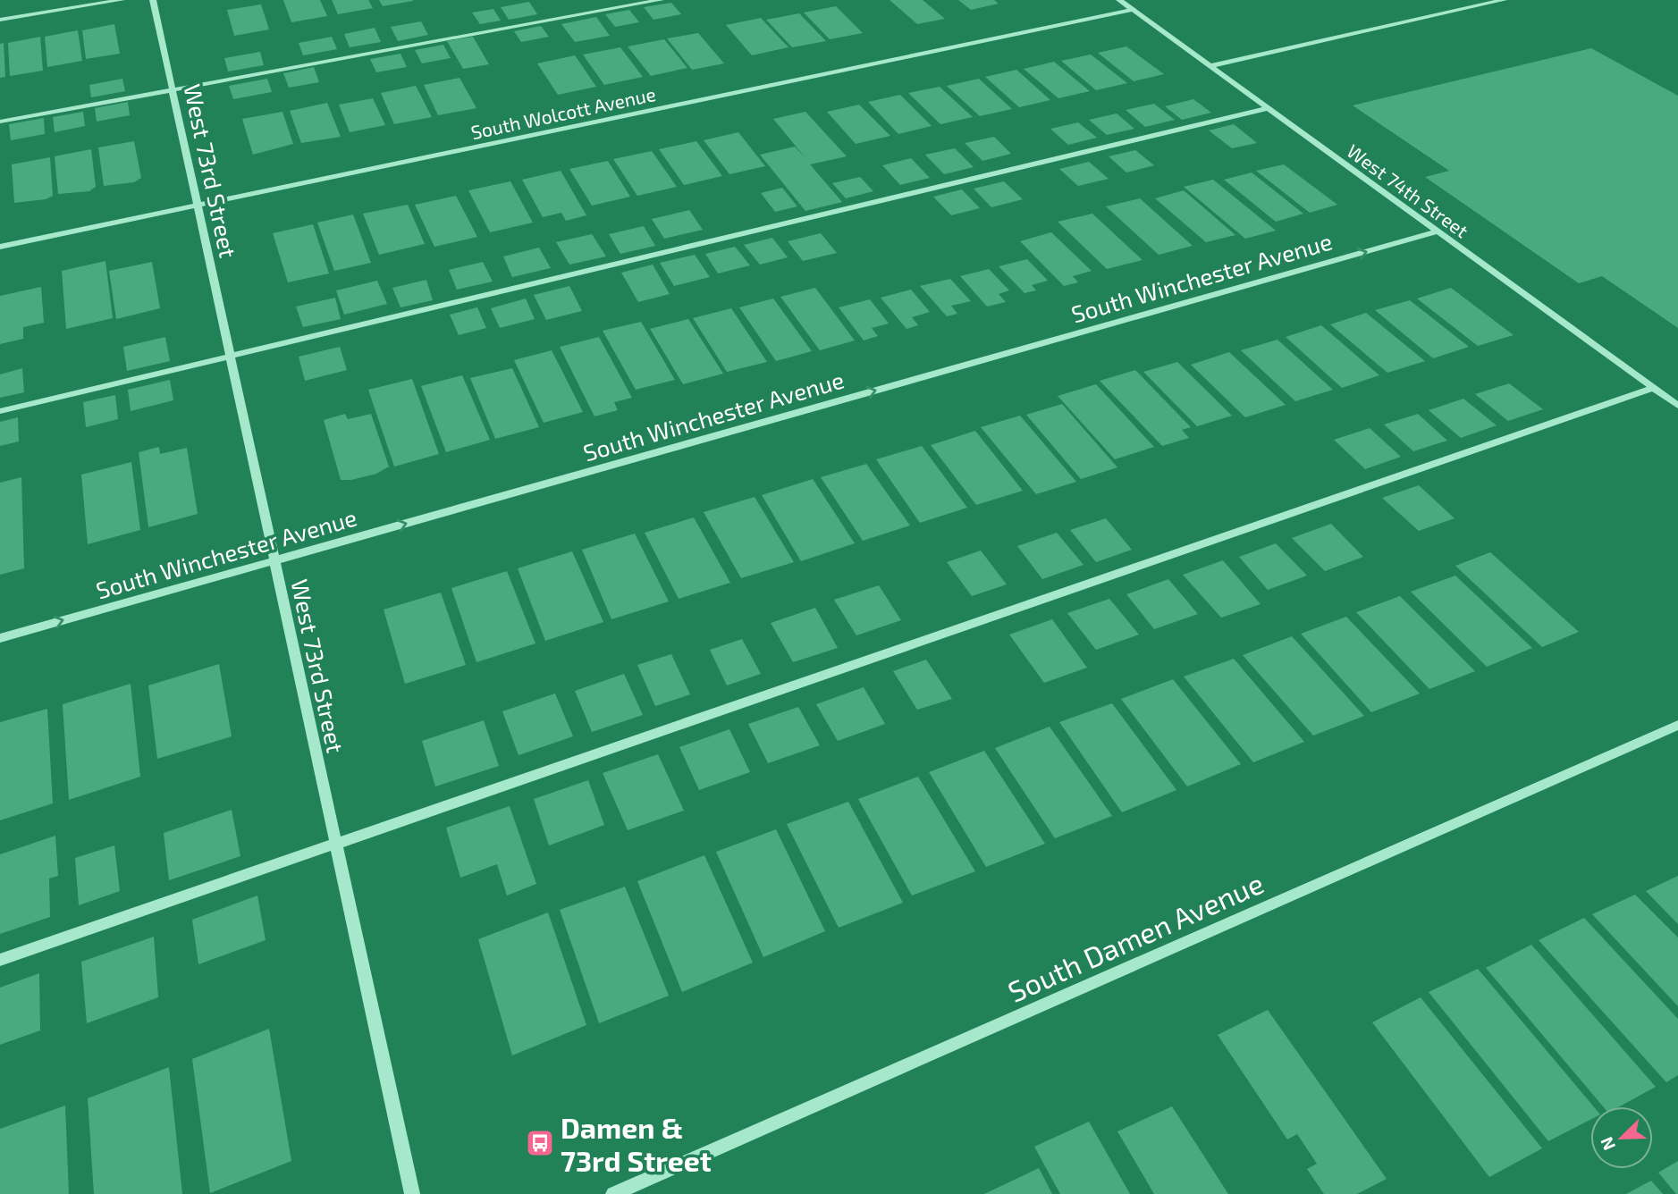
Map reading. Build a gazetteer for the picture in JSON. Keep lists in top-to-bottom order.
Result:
{
  "streets": {
    "street": [
      "South Wolcott Avenue",
      "West 73rd Street",
      "West 74th Street",
      "South Winchester Avenue",
      "South Damen Avenue"
    ]
  },
  "crossings": [
    ["South Wolcott Avenue", "West 73rd Street"],
    ["South Wolcott Avenue", "West 74th Street"],
    ["West 73rd Street", "South Winchester Avenue"],
    ["West 74th Street", "South Winchester Avenue"]
  ],
  "one_way": ["South Winchester Avenue"],
  "places": {
    "bus stop": ["Damen & 73rd Street"]
  },
  "north": "bottom left"
}
